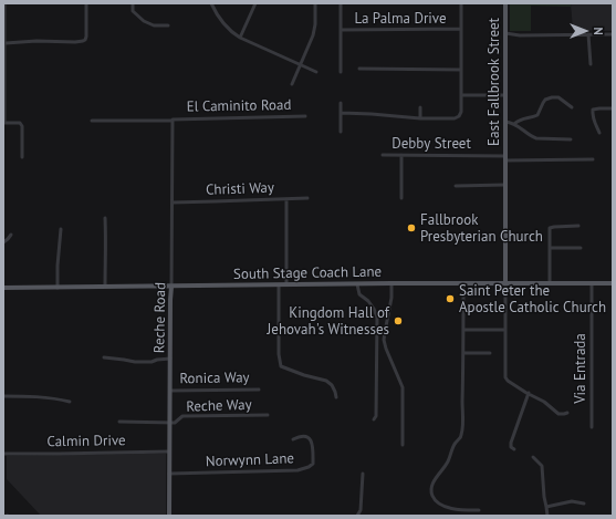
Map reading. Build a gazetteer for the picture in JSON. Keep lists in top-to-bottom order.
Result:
{
  "streets": {
    "main road": ["East Fallbrook Street", "South Stage Coach Lane", "Reche Road"],
    "street": [
      "La Palma Drive",
      "El Caminito Road",
      "Debby Street",
      "Christi Way",
      "Via Entrada",
      "Ronica Way",
      "Reche Way",
      "Calmin Drive",
      "Norwynn Lane"
    ]
  },
  "crossings": [
    ["East Fallbrook Street", "Debby Street"],
    ["East Fallbrook Street", "South Stage Coach Lane"],
    ["El Caminito Road", "Reche Road"],
    ["Christi Way", "Reche Road"],
    ["South Stage Coach Lane", "Reche Road"],
    ["South Stage Coach Lane", "Via Entrada"],
    ["Reche Road", "Ronica Way"],
    ["Reche Road", "Reche Way"],
    ["Reche Road", "Calmin Drive"],
    ["Reche Road", "Norwynn Lane"]
  ],
  "places": ["Fallbrook Presbyterian Church", "Saint Peter the Apostle Catholic Church", "Kingdom Hall of Jehovah's Witnesses"],
  "north": "right"
}
